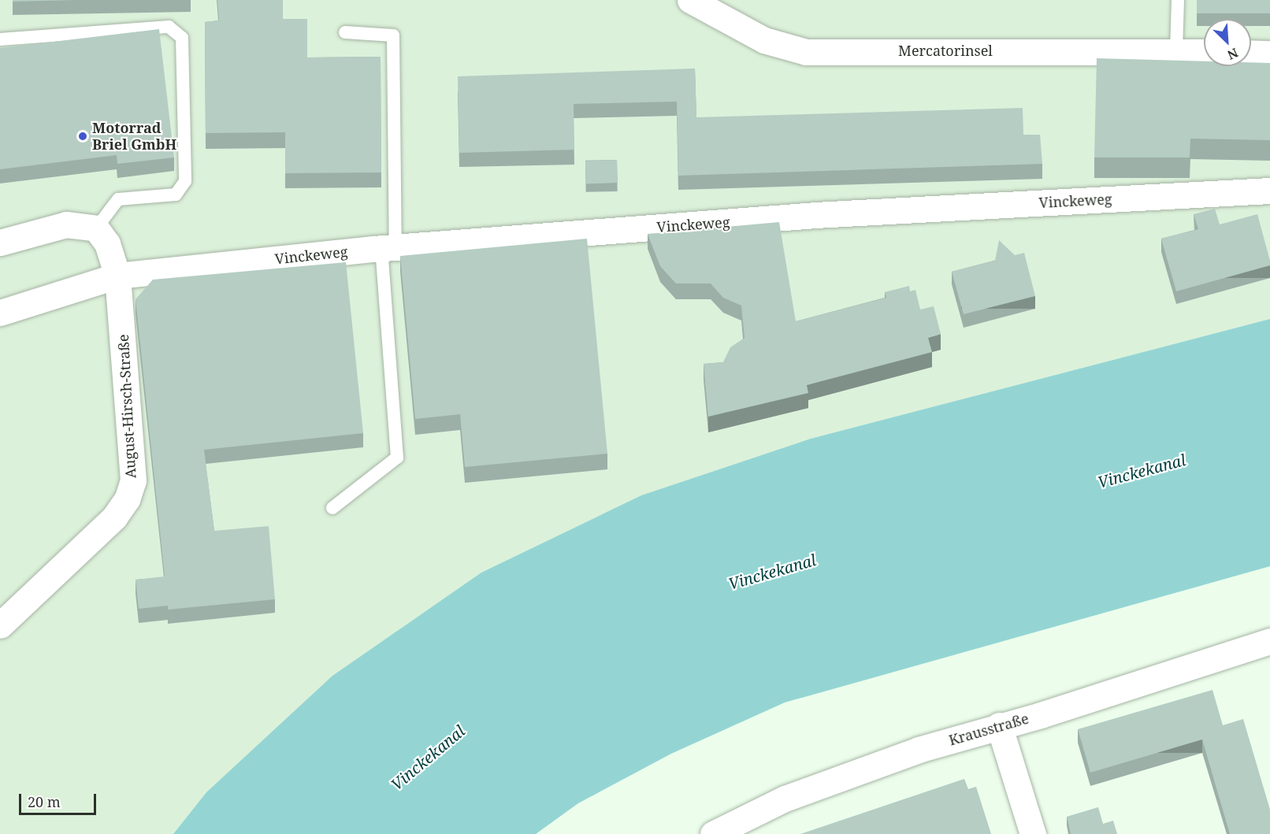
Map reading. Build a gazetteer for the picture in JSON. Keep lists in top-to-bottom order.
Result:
{
  "streets": {
    "street": [
      "Mercatorinsel",
      "Vinckeweg",
      "August-Hirsch-Straße",
      "Krausstraße"
    ]
  },
  "crossings": [
    ["Vinckeweg", "August-Hirsch-Straße"]
  ],
  "water": ["Vinckekanal"],
  "places": ["Motorrad Briel GmbH"],
  "scale_bar": "20 m",
  "north": "bottom right"
}
